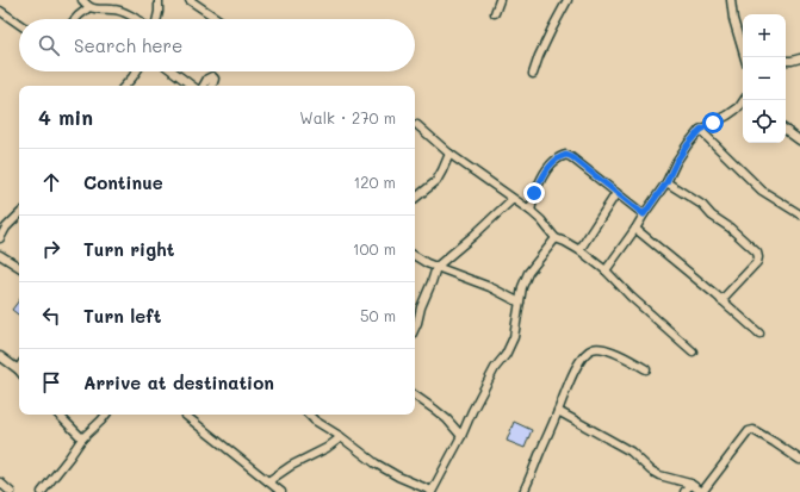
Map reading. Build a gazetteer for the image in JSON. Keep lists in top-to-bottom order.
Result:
{
  "page": {
    "map_buttons": ["+", "−"],
    "search": "Search here",
    "heading": ["4 min", "Walk · 270 m"],
    "list": [
      ["Continue", "120 m"],
      ["Turn right", "100 m"],
      ["Turn left", "50 m"],
      "Arrive at destination"
    ]
  }
}
